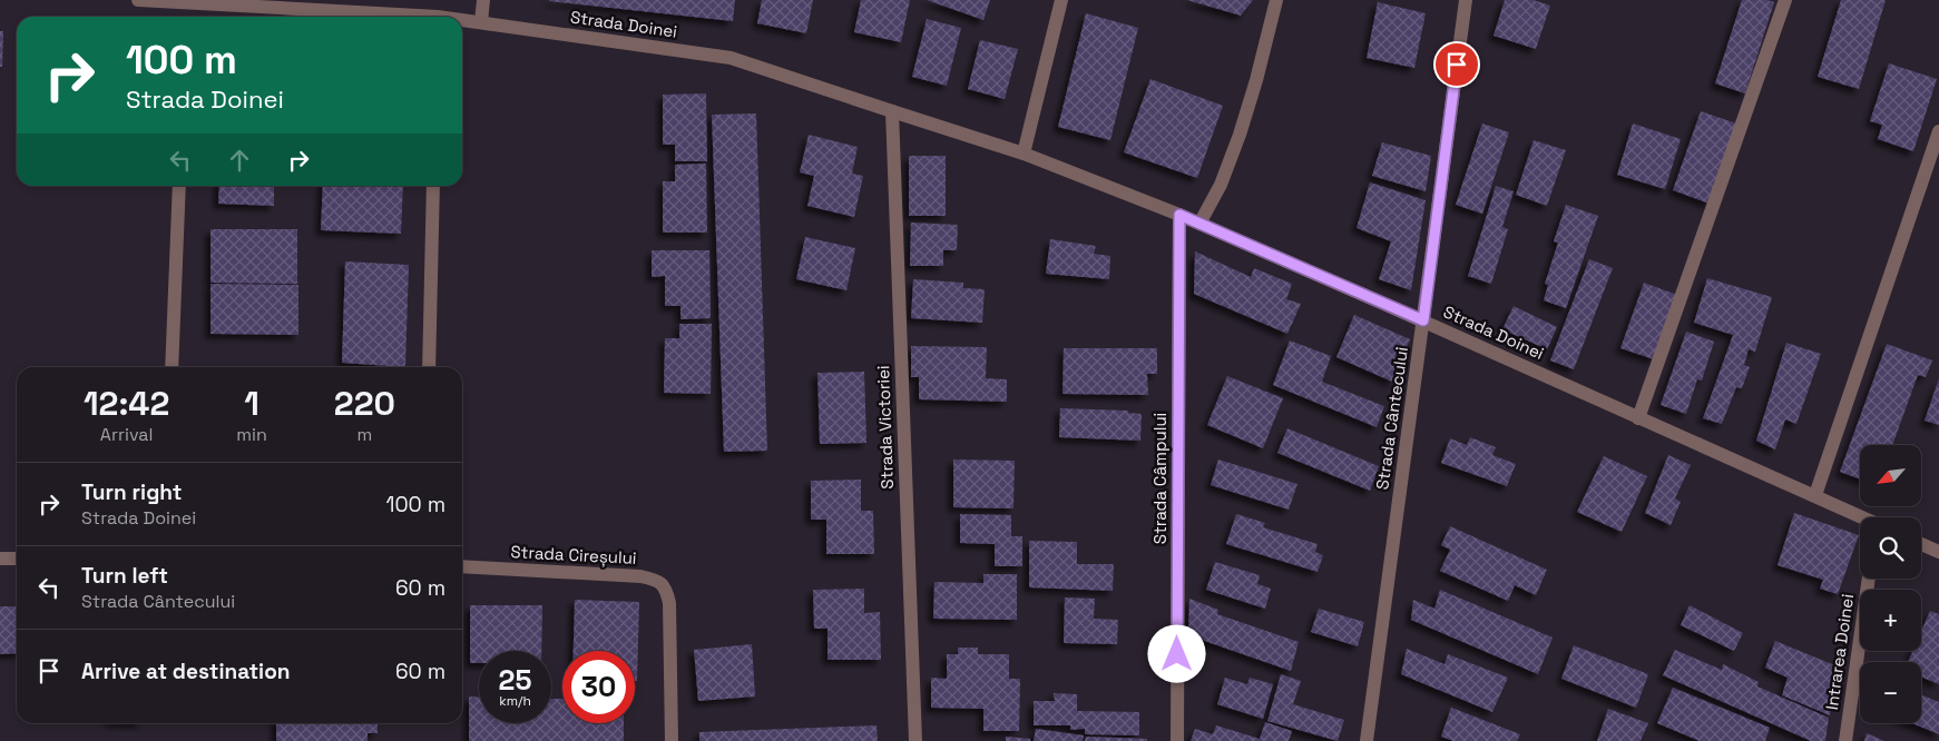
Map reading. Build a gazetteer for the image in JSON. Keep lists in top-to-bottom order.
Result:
{
  "streets": {
    "street": [
      "Strada Doinei",
      "Strada Cântecului",
      "Strada Victoriei",
      "Strada Câmpului",
      "Strada Cireșului",
      "Intrarea Doinei"
    ]
  },
  "crossings": [
    ["Strada Doinei", "Strada Cântecului"],
    ["Strada Doinei", "Strada Victoriei"],
    ["Strada Doinei", "Strada Câmpului"]
  ],
  "north": "bottom left",
  "page": {
    "turn": ["100 m", "Strada Doinei"],
    "eta": [
      "12:42",
      "Arrival",
      "1",
      "min",
      "220",
      "m"
    ],
    "map_buttons": ["+", "−"],
    "list": [
      {
        "name": "Turn right",
        "note": "Strada Doinei",
        "value": "100 m"
      },
      {
        "name": "Turn left",
        "note": "Strada Cântecului",
        "value": "60 m"
      },
      {
        "name": "Arrive at destination",
        "value": "60 m"
      }
    ],
    "speed": "25 km/h",
    "limit": "30"
  }
}
